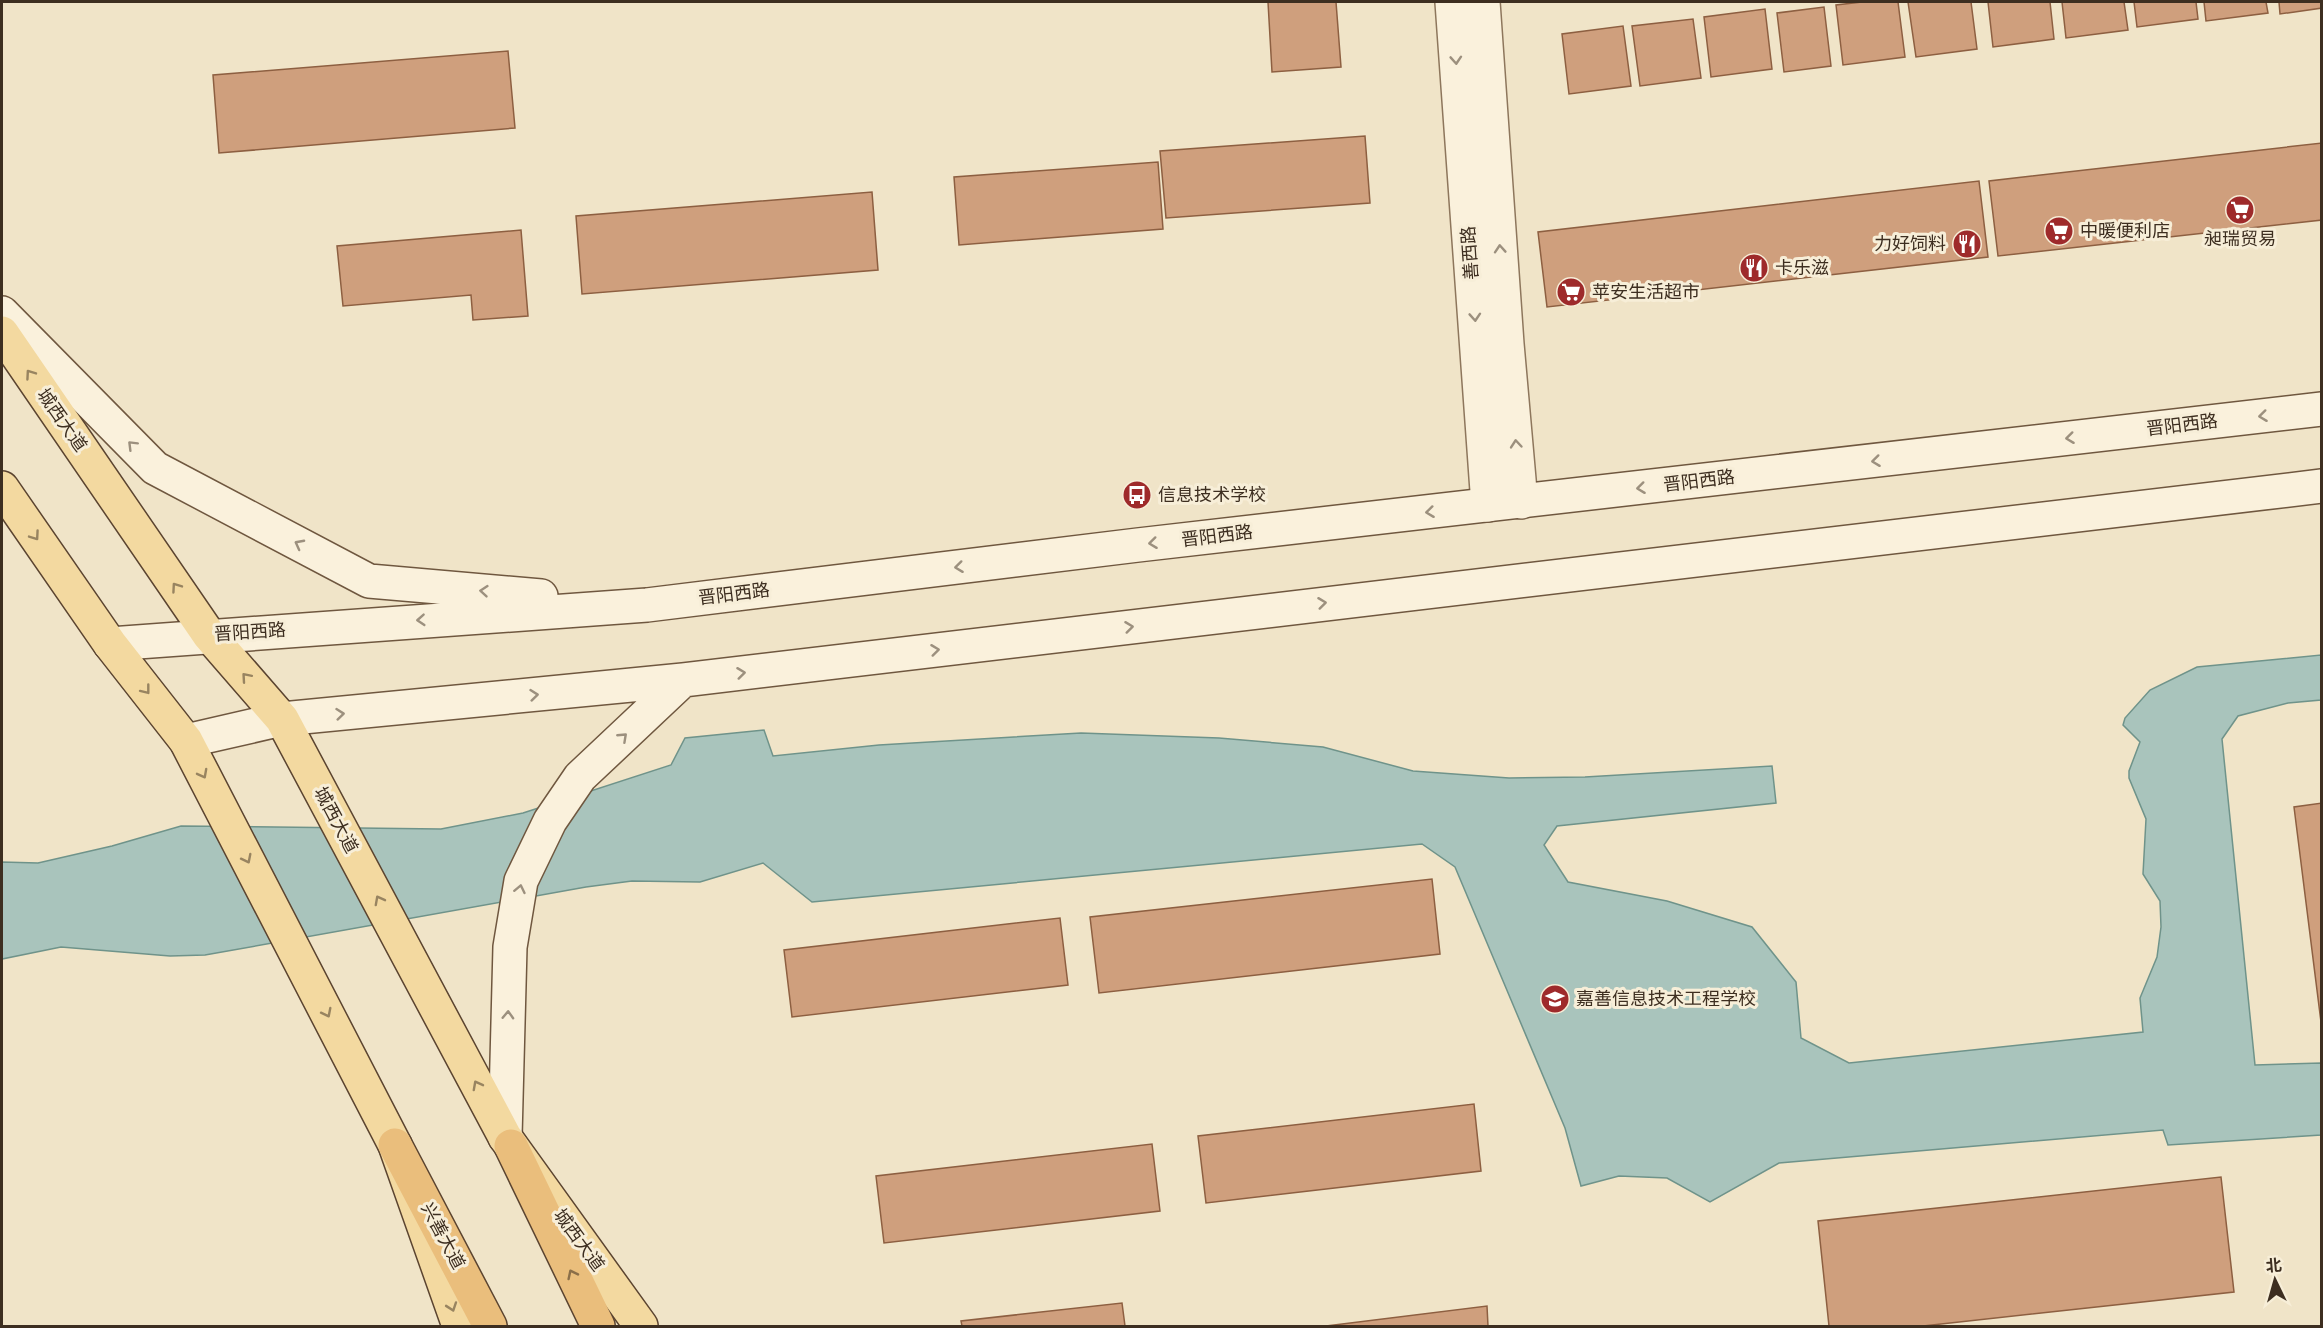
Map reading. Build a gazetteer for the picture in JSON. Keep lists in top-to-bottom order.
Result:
{
  "streets": {
    "highway": ["兴善大道"],
    "main road": ["善西路", "城西大道", "晋阳西路"]
  },
  "crossings": [
    ["善西路", "晋阳西路"],
    ["城西大道", "晋阳西路"]
  ],
  "places": {
    "supermarket": ["昶瑞贸易", "中暖便利店", "苹安生活超市"],
    "restaurant": ["力好饲料", "卡乐滋"],
    "bus stop": ["信息技术学校"],
    "school or university": ["嘉善信息技术工程学校"]
  },
  "north": "top"
}
